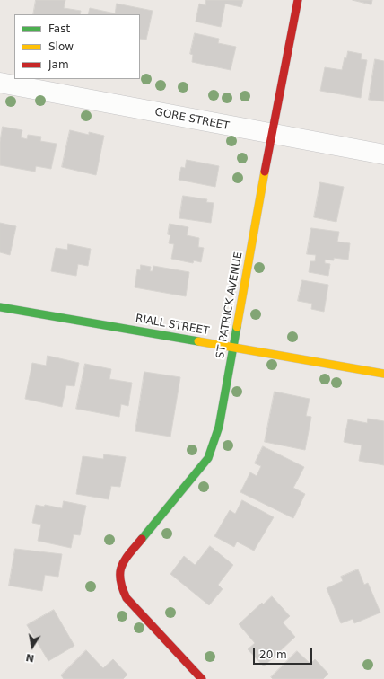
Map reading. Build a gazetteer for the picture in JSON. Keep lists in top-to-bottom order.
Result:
{
  "streets": {
    "street": ["GORE STREET", "ST PATRICK AVENUE", "RIALL STREET"]
  },
  "crossings": [
    ["GORE STREET", "ST PATRICK AVENUE"],
    ["ST PATRICK AVENUE", "RIALL STREET"]
  ],
  "legend": ["Fast", "Slow", "Jam"],
  "scale_bar": "20 m",
  "north": "bottom"
}
